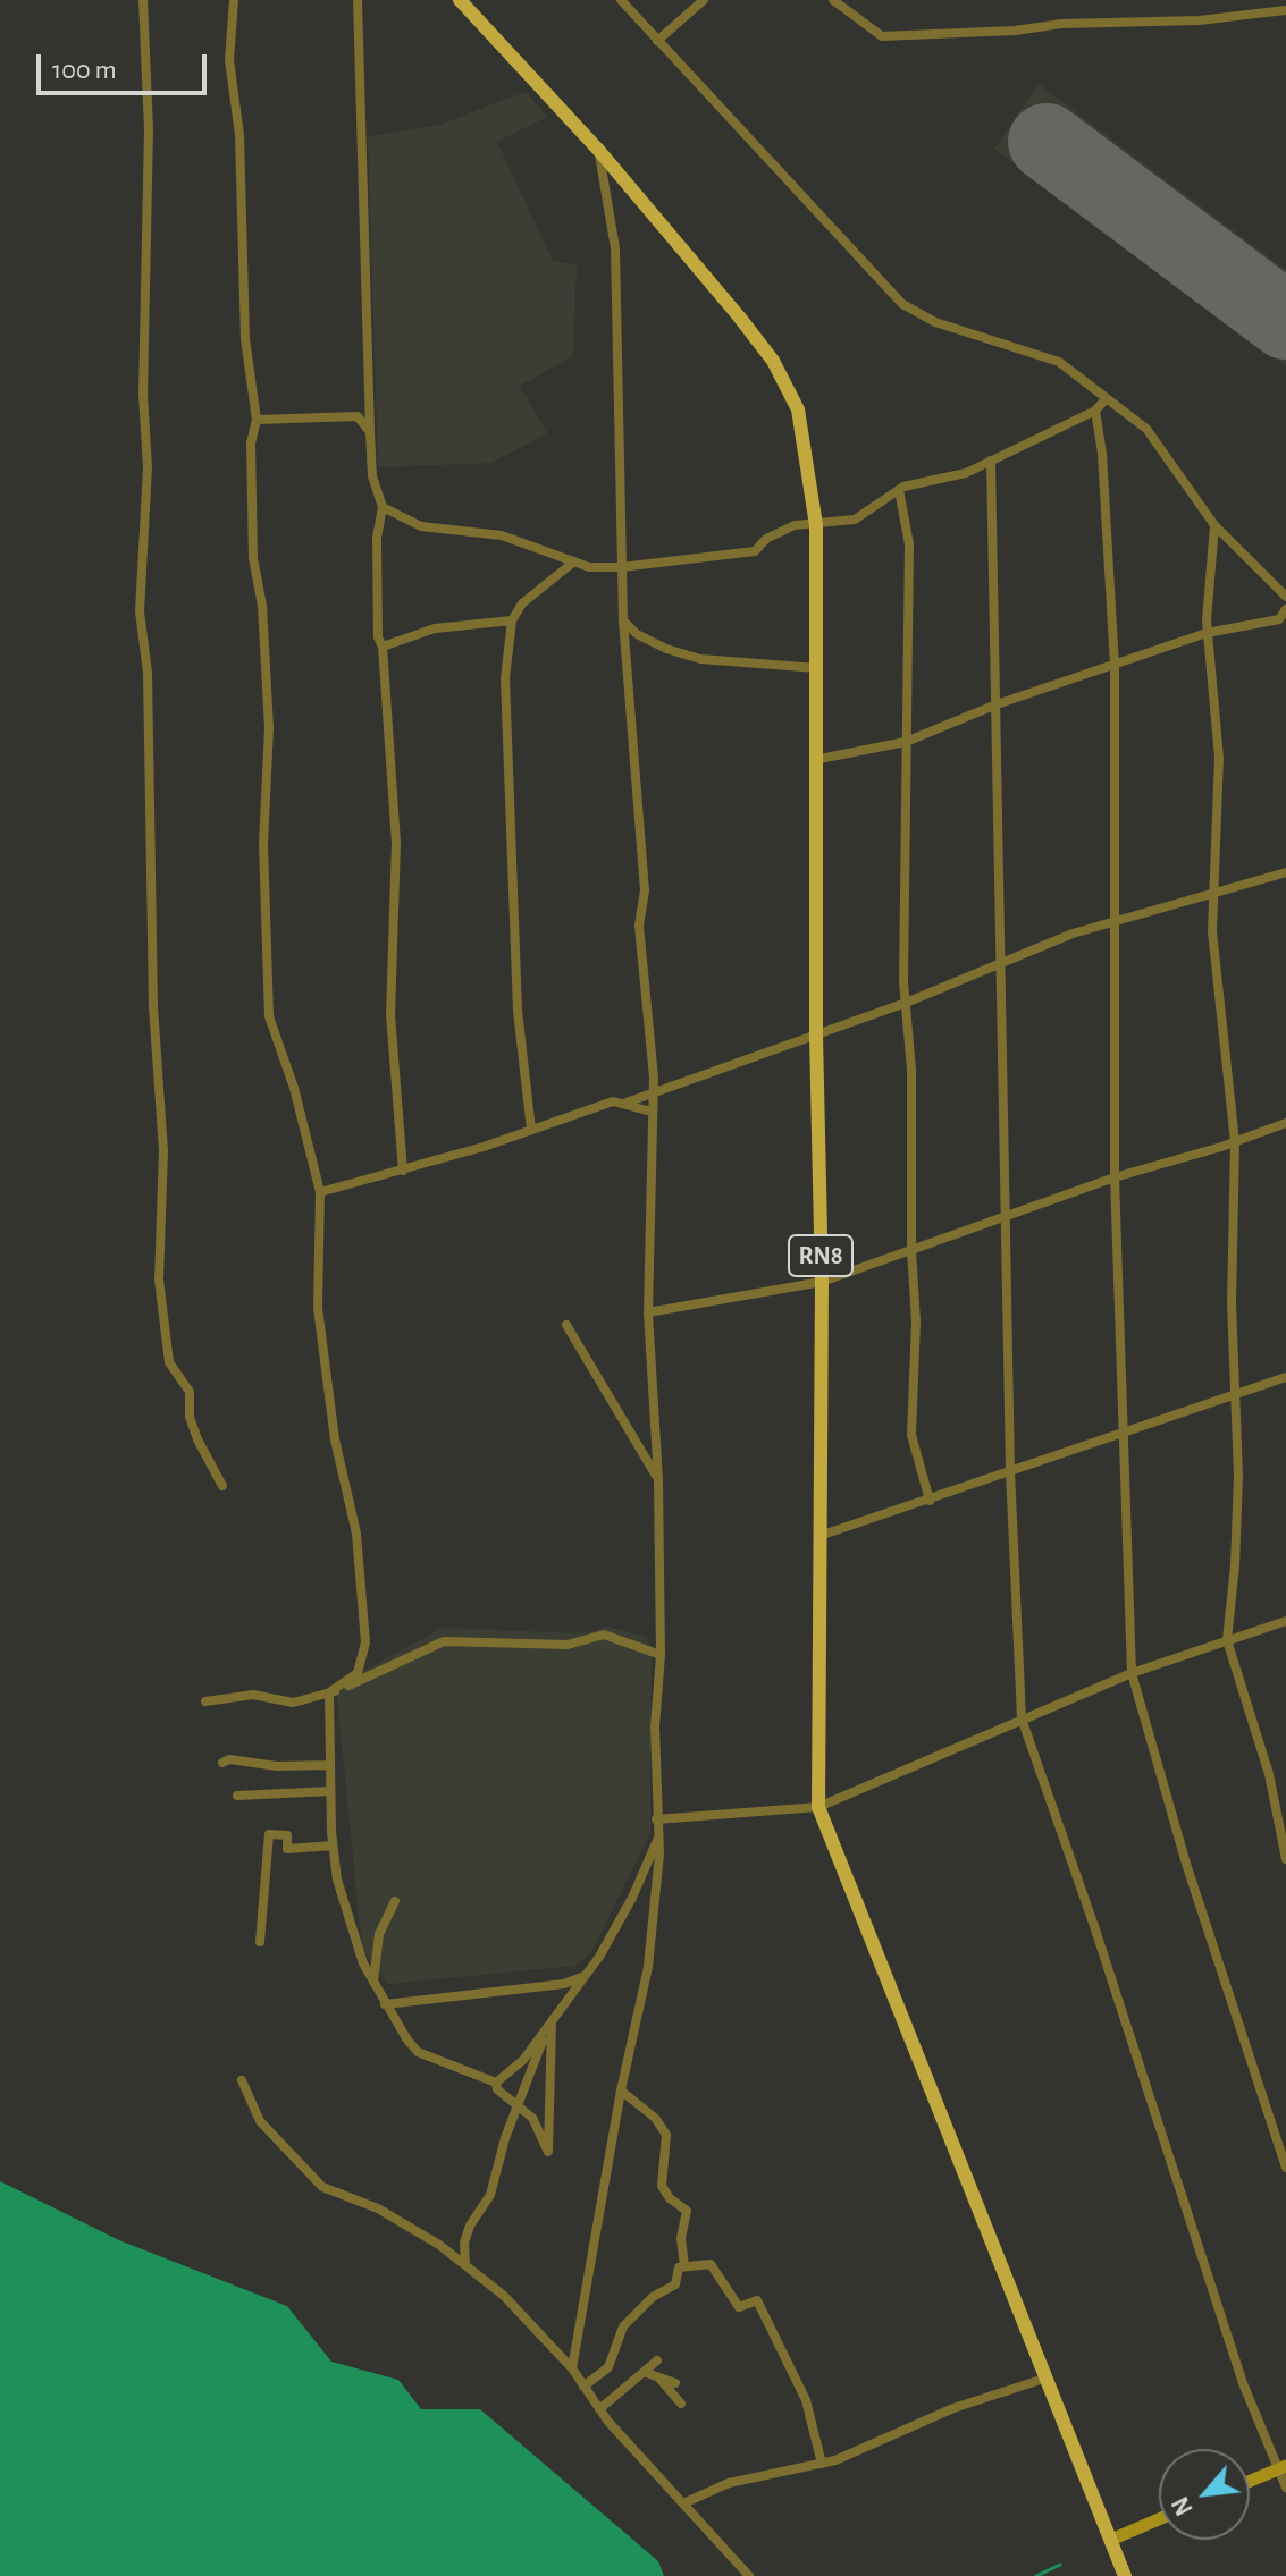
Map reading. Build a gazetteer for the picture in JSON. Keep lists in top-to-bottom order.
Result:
{
  "streets": {
    "main road": ["RN8"]
  },
  "scale_bar": "100 m",
  "north": "bottom left"
}
